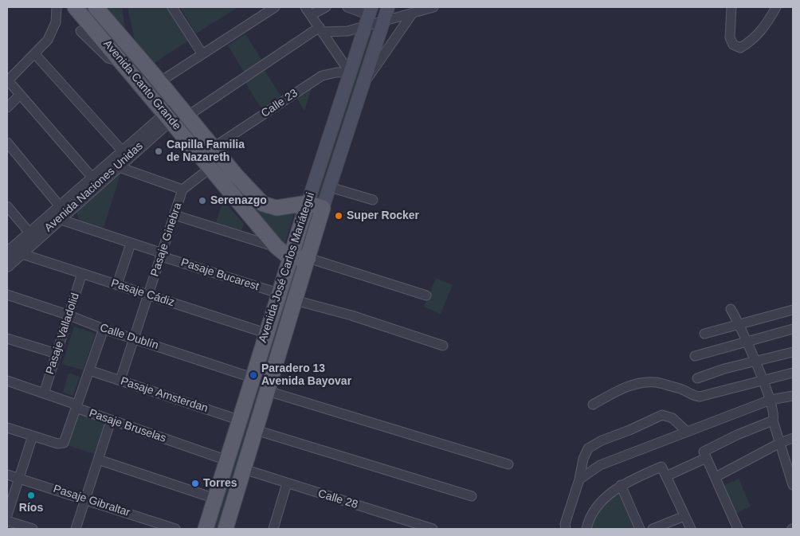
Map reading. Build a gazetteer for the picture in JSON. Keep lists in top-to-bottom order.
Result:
{
  "streets": {
    "main road": ["Avenida Canto Grande", "Avenida José Carlos Mariátegui"],
    "street": [
      "Calle 23",
      "Avenida Naciones Unidas",
      "Pasaje Ginebra",
      "Pasaje Bucarest",
      "Pasaje Cádiz",
      "Pasaje Valladolid",
      "Calle Dublín",
      "Pasaje Amsterdan",
      "Pasaje Bruselas",
      "Calle 28",
      "Pasaje Gibraltar"
    ]
  },
  "crossings": [
    ["Avenida Canto Grande", "Calle 23"],
    ["Avenida Canto Grande", "Avenida Naciones Unidas"],
    ["Avenida Canto Grande", "Avenida José Carlos Mariátegui"],
    ["Calle 23", "Avenida José Carlos Mariátegui"],
    ["Avenida Naciones Unidas", "Pasaje Bucarest"],
    ["Avenida Naciones Unidas", "Pasaje Cádiz"],
    ["Pasaje Ginebra", "Pasaje Bucarest"],
    ["Pasaje Ginebra", "Pasaje Cádiz"],
    ["Pasaje Ginebra", "Calle Dublín"],
    ["Pasaje Ginebra", "Pasaje Amsterdan"],
    ["Avenida José Carlos Mariátegui", "Pasaje Bucarest"],
    ["Avenida José Carlos Mariátegui", "Pasaje Cádiz"],
    ["Avenida José Carlos Mariátegui", "Calle Dublín"],
    ["Avenida José Carlos Mariátegui", "Pasaje Amsterdan"],
    ["Avenida José Carlos Mariátegui", "Pasaje Bruselas"],
    ["Avenida José Carlos Mariátegui", "Calle 28"],
    ["Pasaje Cádiz", "Pasaje Valladolid"],
    ["Pasaje Valladolid", "Calle Dublín"],
    ["Pasaje Valladolid", "Pasaje Bruselas"]
  ],
  "places": [
    "Capilla Familia de Nazareth",
    "Serenazgo",
    "Super Rocker",
    "Paradero 13 Avenida Bayovar",
    "Torres",
    "Ríos"
  ]
}
